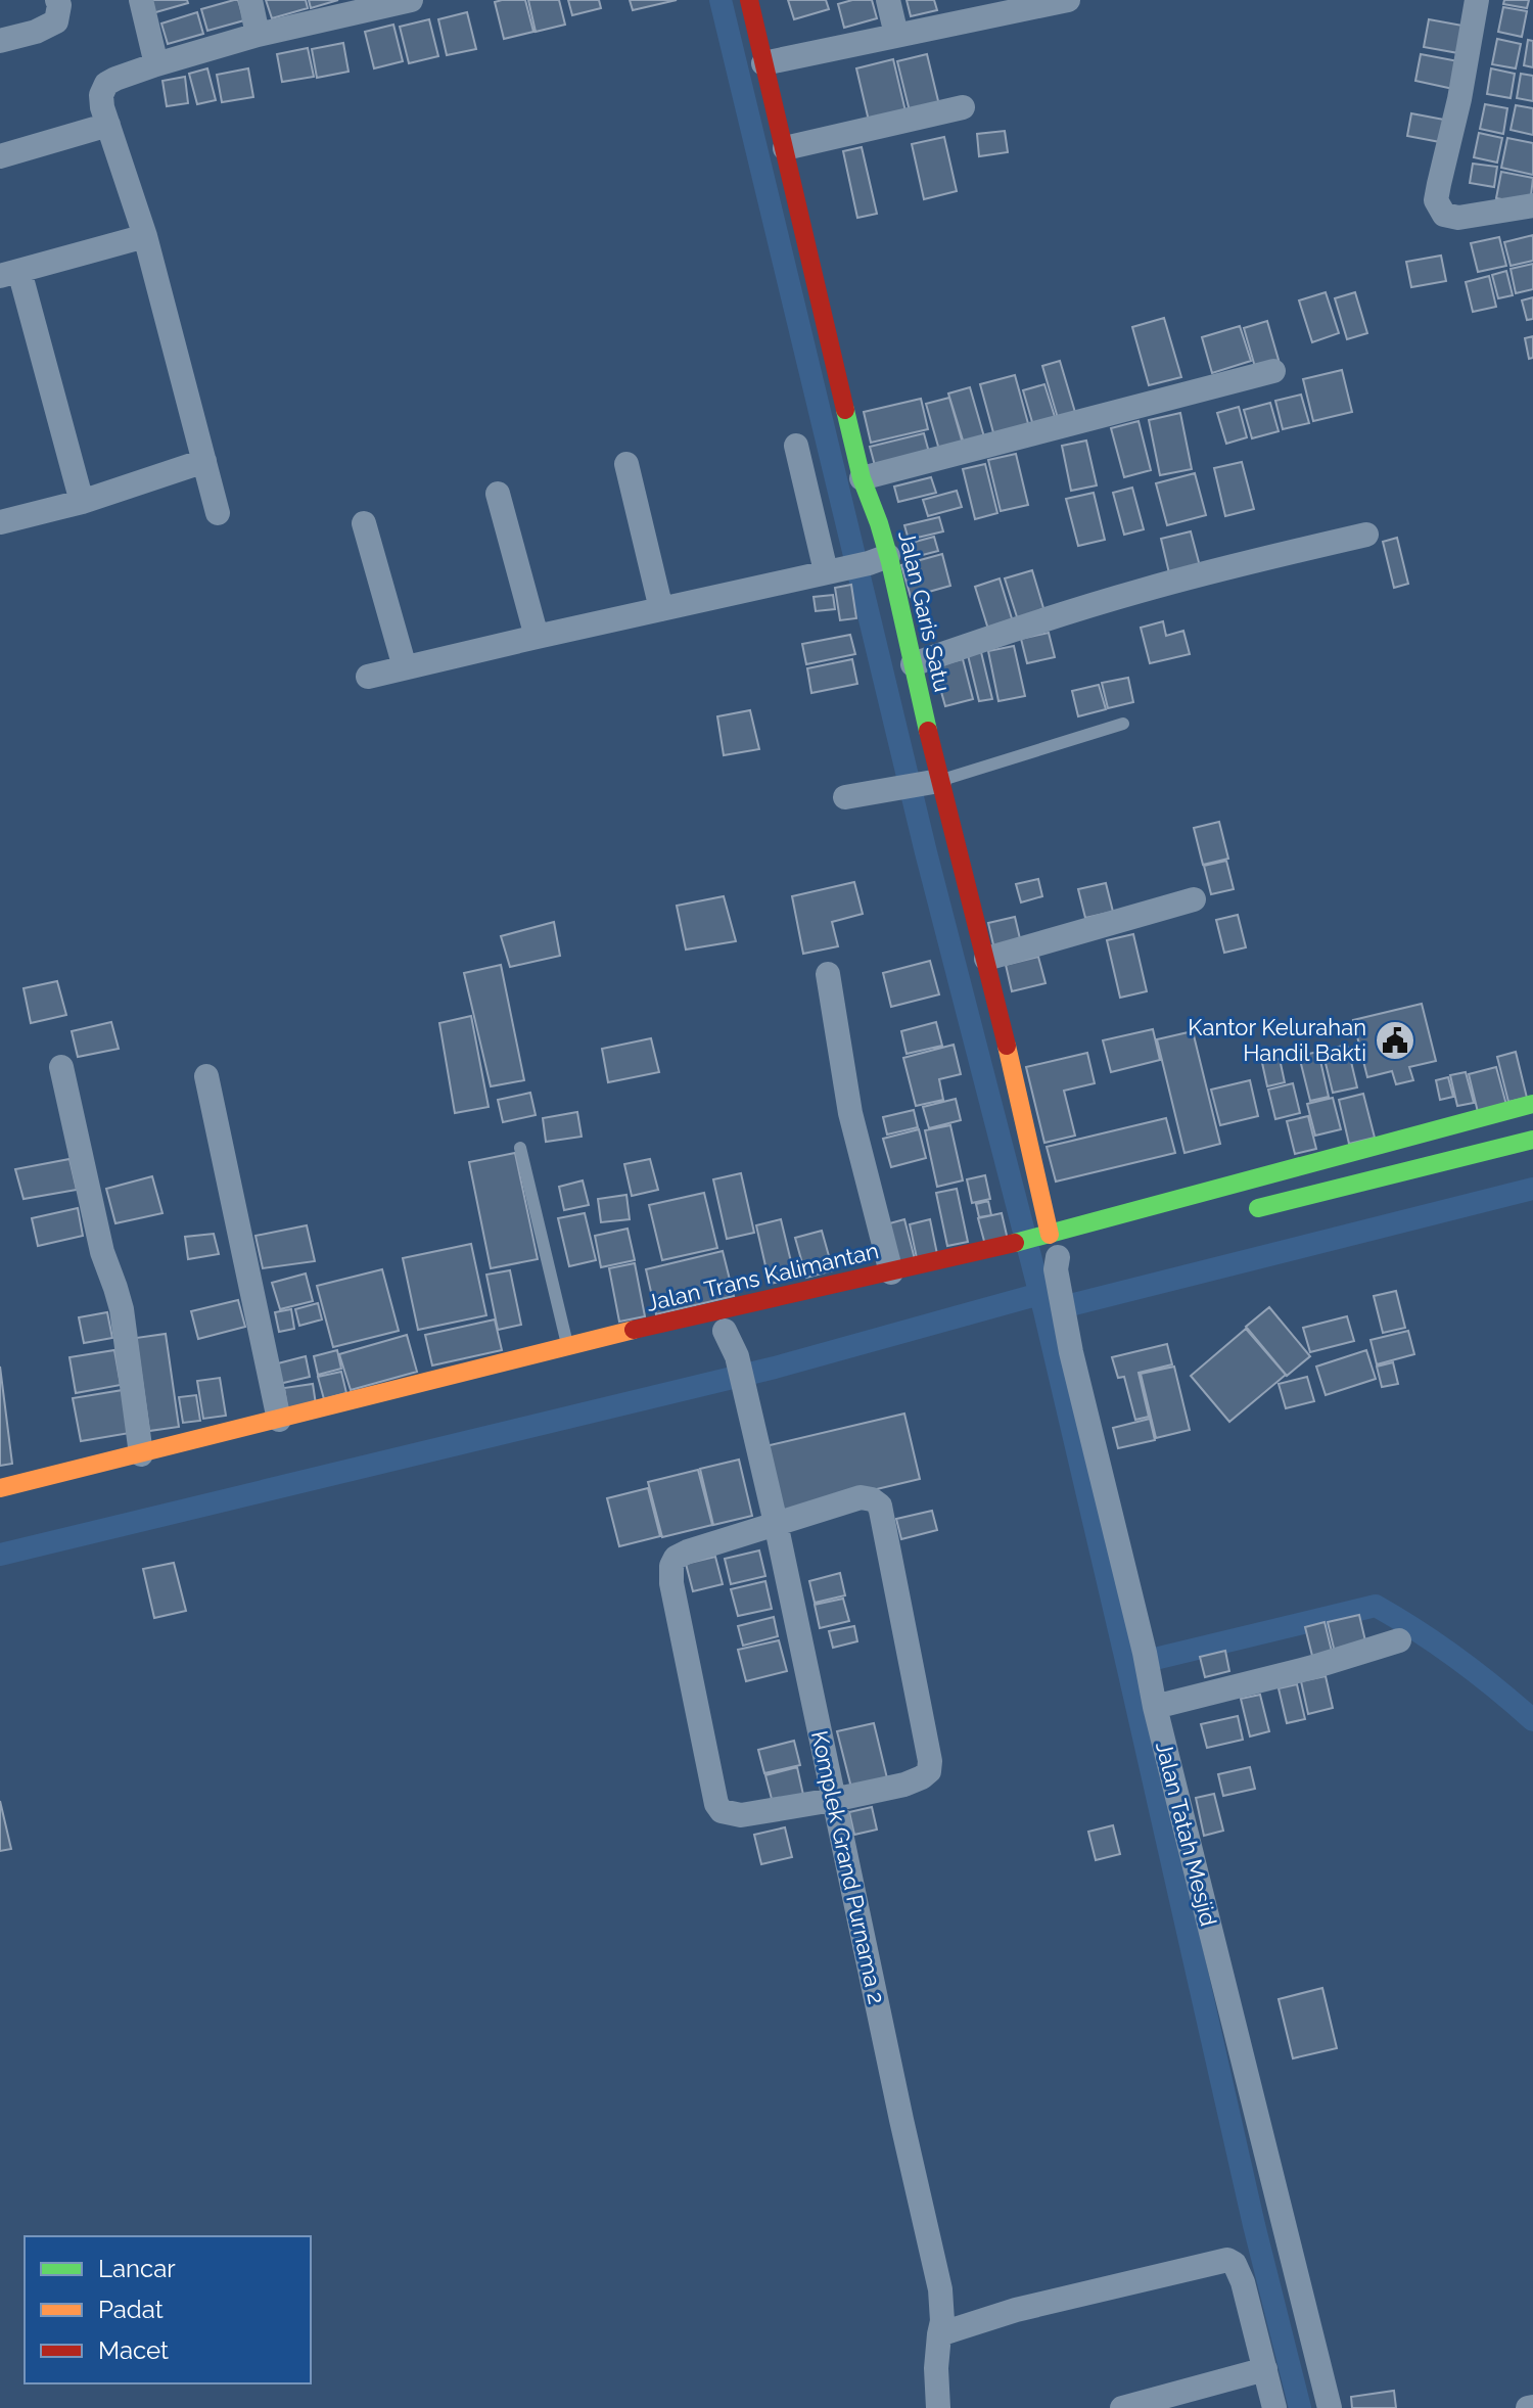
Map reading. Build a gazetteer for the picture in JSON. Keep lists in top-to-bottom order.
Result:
{
  "streets": {
    "main road": ["Jalan Garis Satu", "Jalan Trans Kalimantan"],
    "street": ["Jalan Tatah Mesjid", "Komplek Grand Purnama 2"]
  },
  "crossings": [
    ["Jalan Garis Satu", "Jalan Trans Kalimantan"],
    ["Jalan Garis Satu", "Jalan Tatah Mesjid"],
    ["Jalan Trans Kalimantan", "Jalan Tatah Mesjid"]
  ],
  "places": {
    "public building": ["Kantor Kelurahan Handil Bakti"]
  },
  "legend": ["Lancar", "Padat", "Macet"]
}
